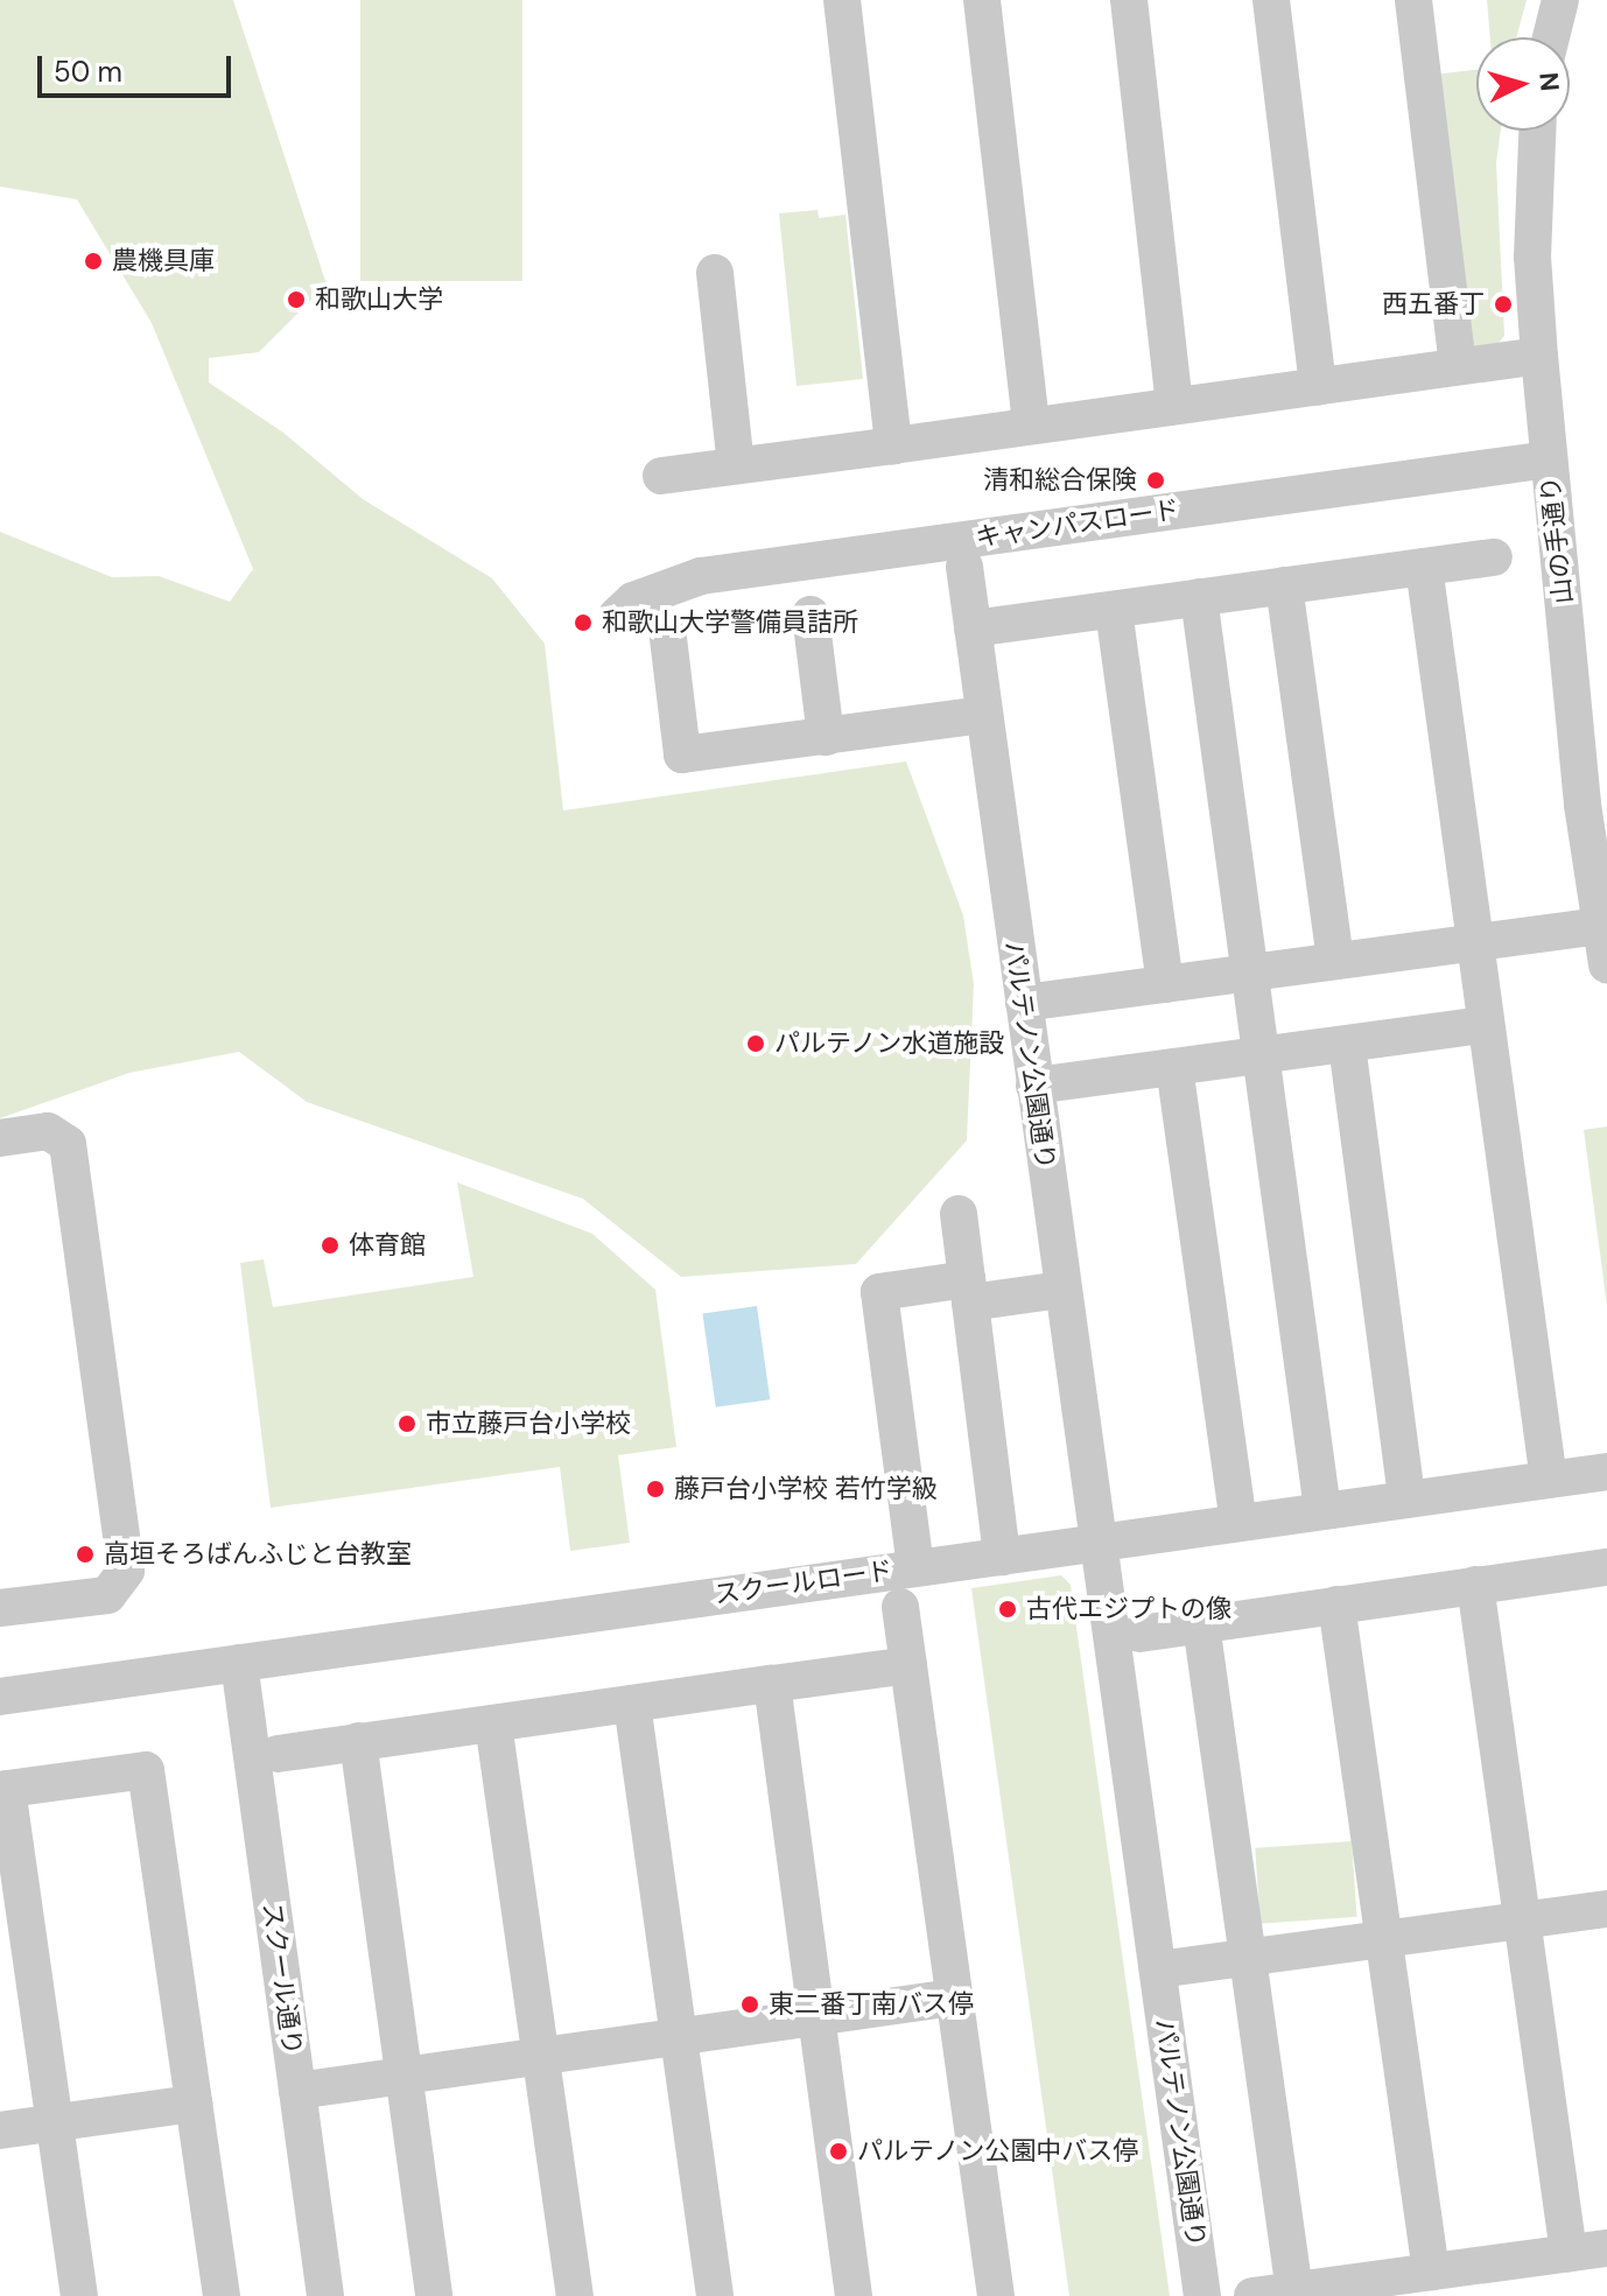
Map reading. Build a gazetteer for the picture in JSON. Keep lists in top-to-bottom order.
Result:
{
  "streets": {
    "street": [
      "キャンパスロード",
      "山の手通り",
      "パルテノン公園通り",
      "スクールロード",
      "スクール通り"
    ]
  },
  "crossings": [
    ["キャンパスロード", "山の手通り"],
    ["パルテノン公園通り", "スクールロード"],
    ["スクールロード", "スクール通り"]
  ],
  "places": [
    "農機具庫",
    "和歌山大学",
    "西五番丁",
    "清和総合保険",
    "和歌山大学警備員詰所",
    "パルテノン水道施設",
    "体育館",
    "市立藤戸台小学校",
    "藤戸台小学校 若竹学級",
    "高垣そろばんふじと台教室",
    "古代エジプトの像",
    "東二番丁南バス停",
    "パルテノン公園中バス停"
  ],
  "scale_bar": "50 m",
  "north": "right"
}
